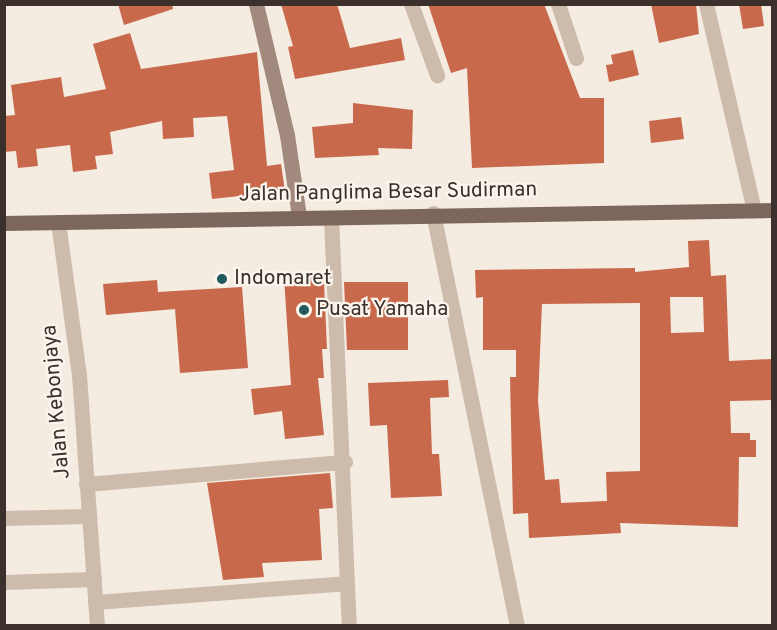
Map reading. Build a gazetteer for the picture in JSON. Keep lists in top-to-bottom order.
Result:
{
  "streets": {
    "main road": ["Jalan Panglima Besar Sudirman"],
    "street": ["Jalan Kebonjaya"]
  },
  "crossings": [
    ["Jalan Panglima Besar Sudirman", "Jalan Kebonjaya"]
  ],
  "places": ["Indomaret", "Pusat Yamaha"]
}
